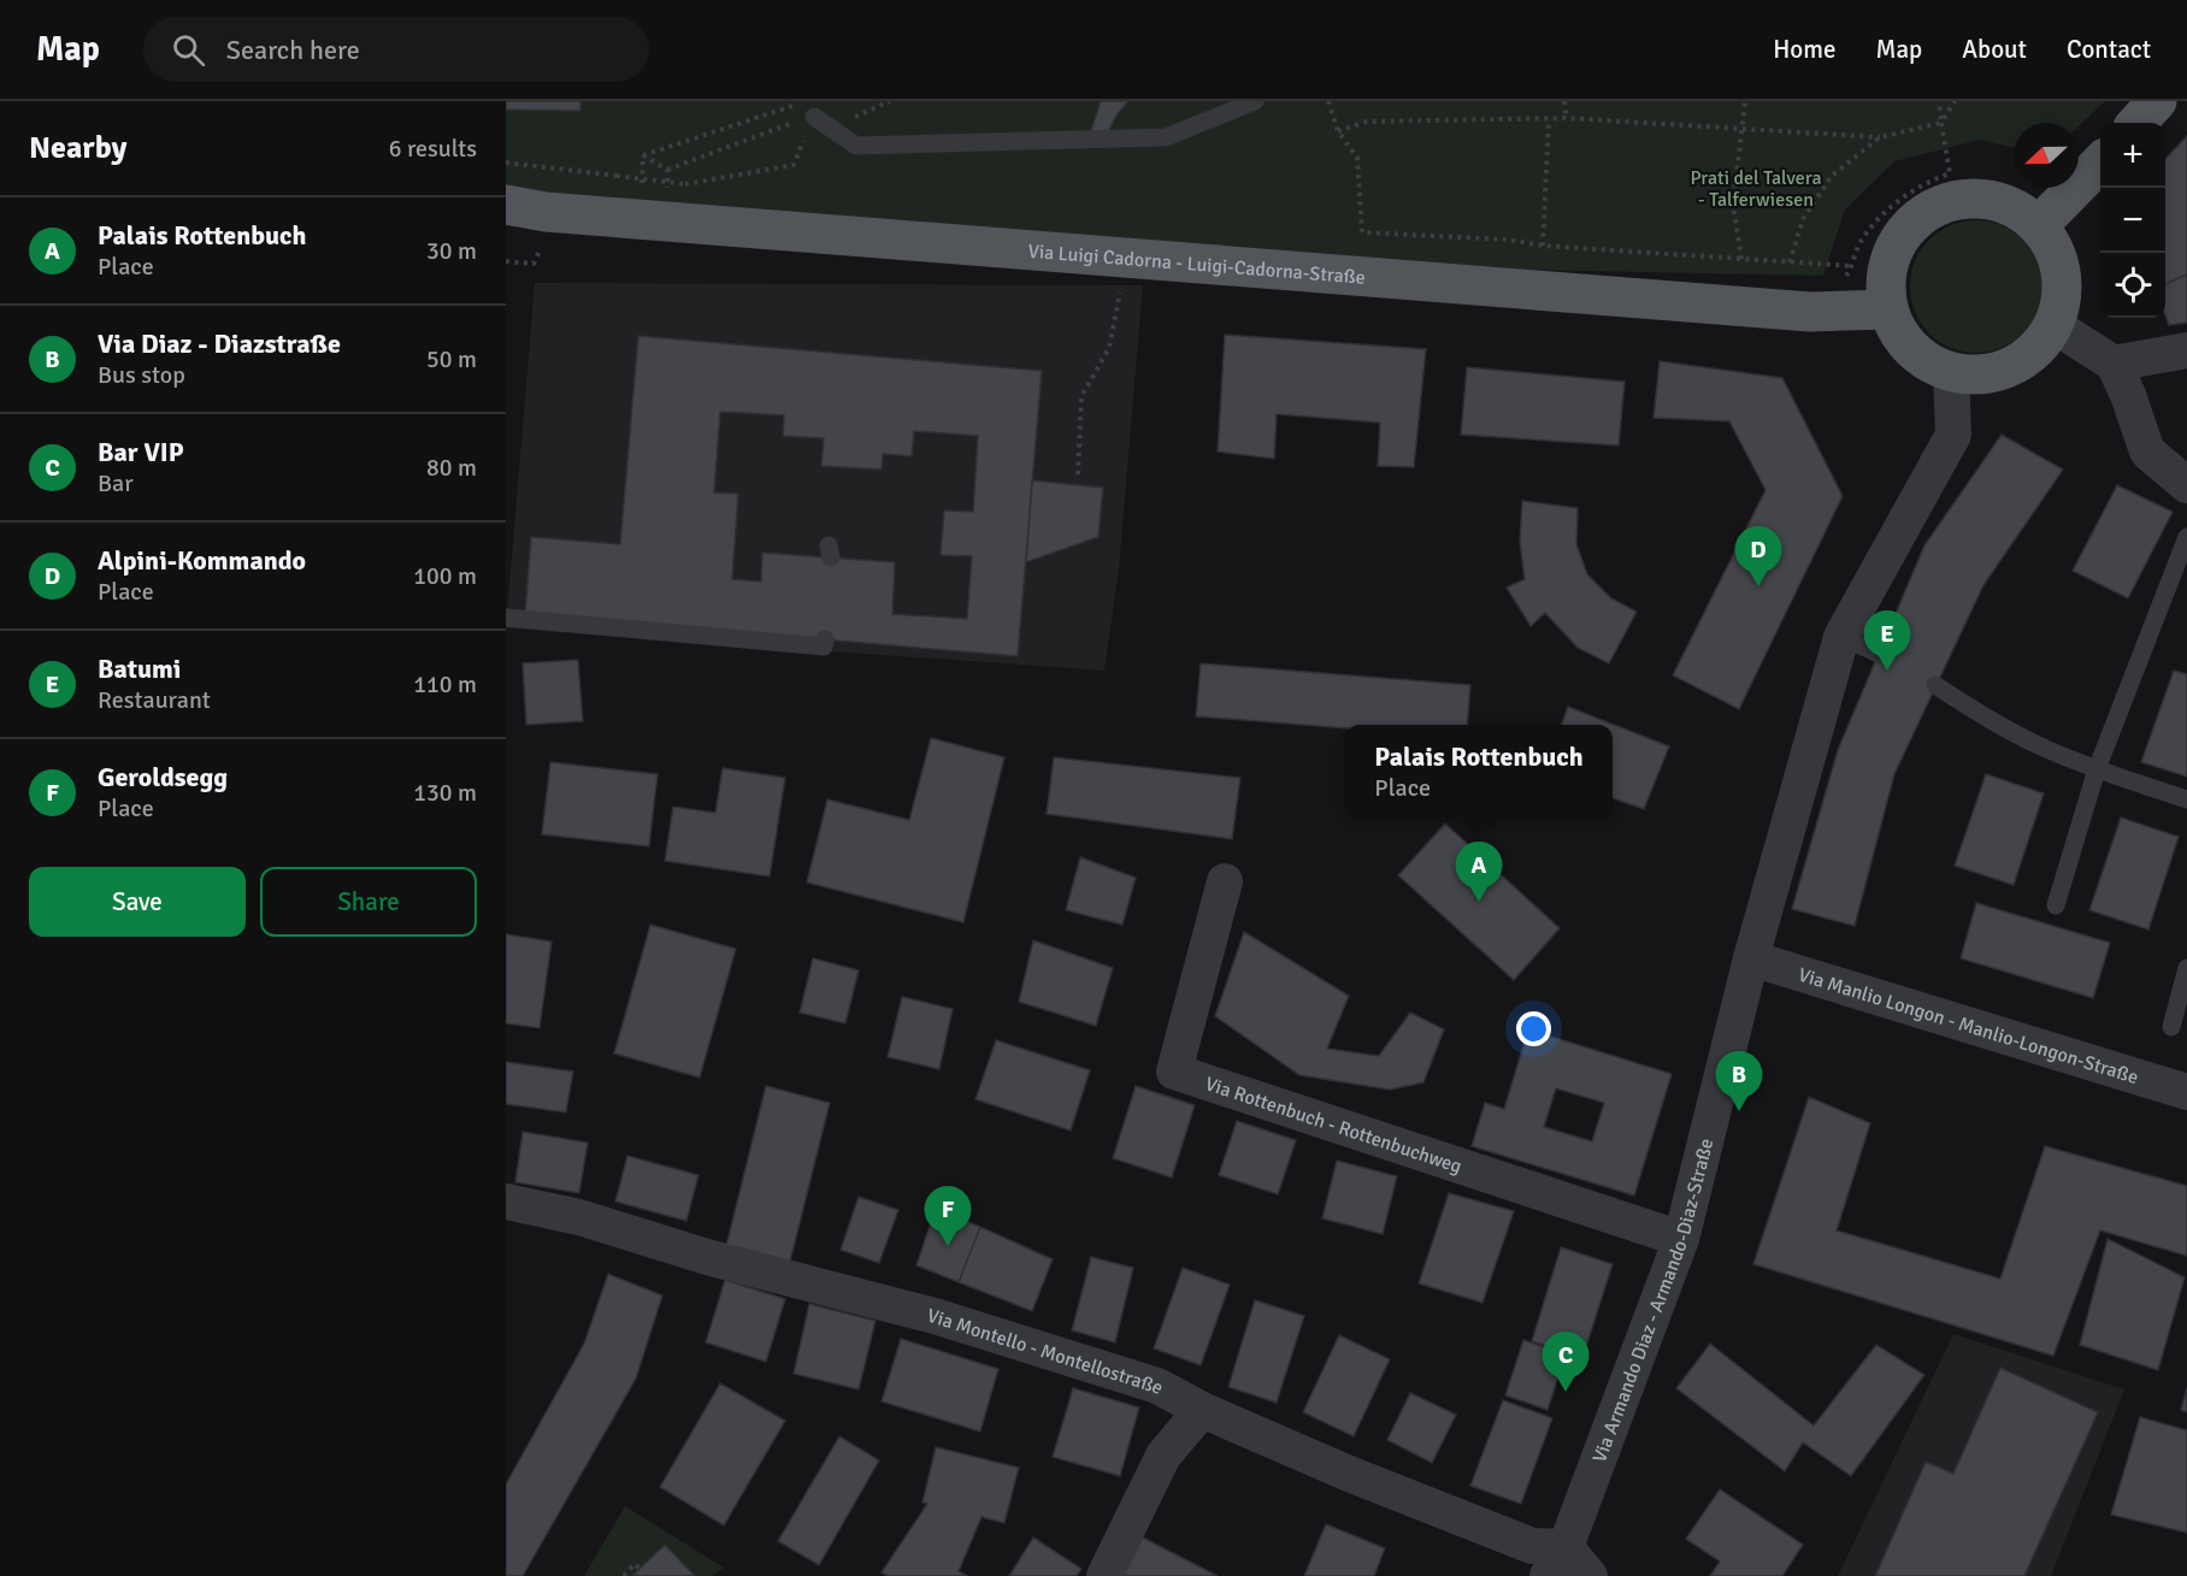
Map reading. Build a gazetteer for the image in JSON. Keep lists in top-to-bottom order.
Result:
{
  "streets": {
    "main road": ["Via Luigi Cadorna - Luigi-Cadorna-Straße"],
    "street": [
      "Via Manlio Longon - Manlio-Longon-Straße",
      "Via Rottenbuch - Rottenbuchweg",
      "Via Armando Diaz - Armando-Diaz-Straße",
      "Via Montello - Montellostraße"
    ]
  },
  "crossings": [
    ["Via Luigi Cadorna - Luigi-Cadorna-Straße", "Via Armando Diaz - Armando-Diaz-Straße"],
    ["Via Manlio Longon - Manlio-Longon-Straße", "Via Armando Diaz - Armando-Diaz-Straße"],
    ["Via Rottenbuch - Rottenbuchweg", "Via Armando Diaz - Armando-Diaz-Straße"],
    ["Via Armando Diaz - Armando-Diaz-Straße", "Via Montello - Montellostraße"]
  ],
  "parks": ["Prati del Talvera - Talferwiesen"],
  "north": "left",
  "page": {
    "header": "Map",
    "search": "Search here",
    "nav": [
      "Home",
      "Map",
      "About",
      "Contact"
    ],
    "heading": ["Nearby", "6 results"],
    "map_buttons": ["+", "−"],
    "list": [
      {
        "mark": "A",
        "name": "Palais Rottenbuch",
        "note": "Place",
        "value": "30 m"
      },
      {
        "mark": "B",
        "name": "Via Diaz - Diazstraße",
        "note": "Bus stop",
        "value": "50 m"
      },
      {
        "mark": "C",
        "name": "Bar VIP",
        "note": "Bar",
        "value": "80 m"
      },
      {
        "mark": "D",
        "name": "Alpini-Kommando",
        "note": "Place",
        "value": "100 m"
      },
      {
        "mark": "E",
        "name": "Batumi",
        "note": "Restaurant",
        "value": "110 m"
      },
      {
        "mark": "F",
        "name": "Geroldsegg",
        "note": "Place",
        "value": "130 m"
      }
    ],
    "pins": [
      "D",
      "E",
      "A",
      "B",
      "F",
      "C"
    ],
    "popup": ["Palais Rottenbuch", "Place"],
    "buttons": ["Save", "Share"]
  }
}
